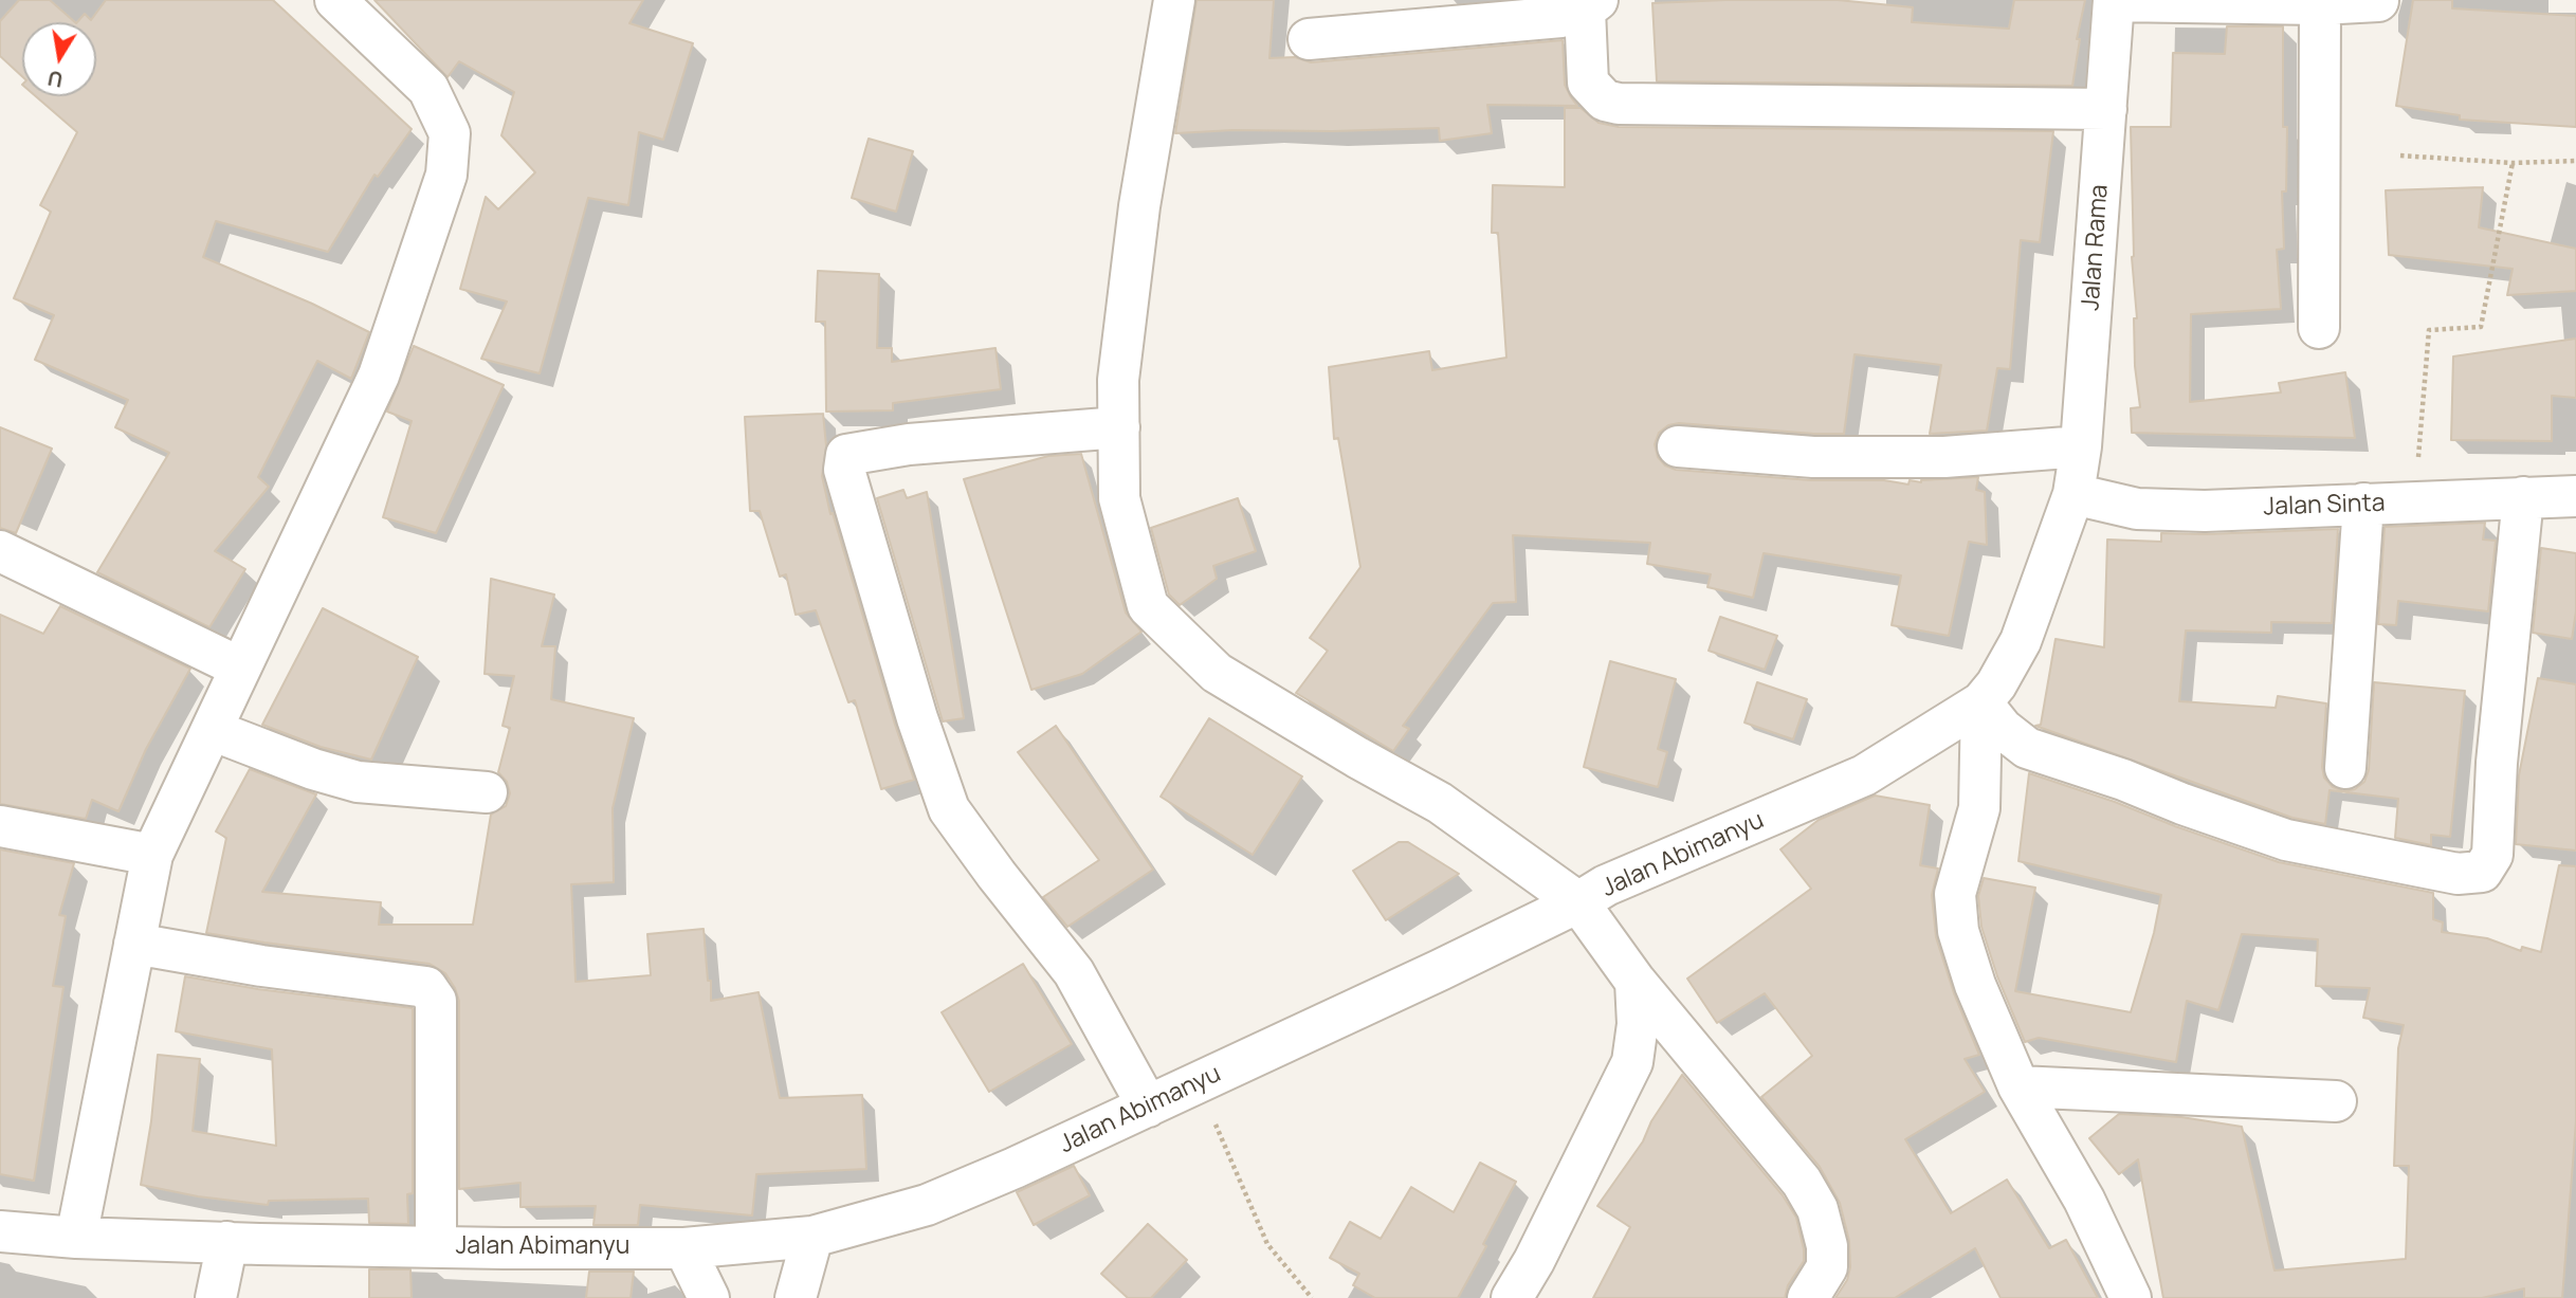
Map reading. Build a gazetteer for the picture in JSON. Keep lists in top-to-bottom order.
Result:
{
  "streets": {
    "street": ["Jalan Rama", "Jalan Sinta", "Jalan Abimanyu"]
  },
  "crossings": [
    ["Jalan Rama", "Jalan Sinta"],
    ["Jalan Rama", "Jalan Abimanyu"],
    ["Jalan Sinta", "Jalan Abimanyu"]
  ],
  "north": "bottom"
}
